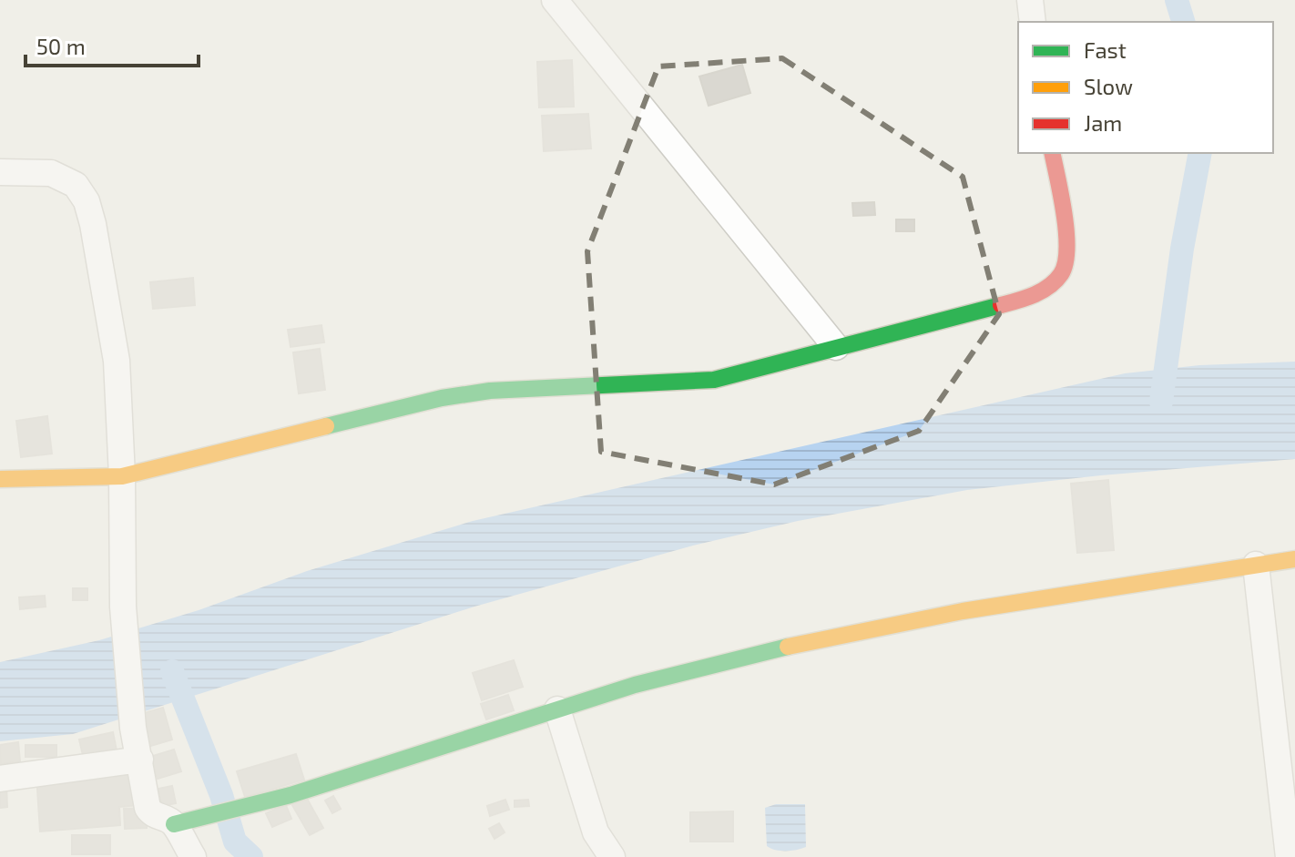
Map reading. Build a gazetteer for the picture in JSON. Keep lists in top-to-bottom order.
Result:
{
  "legend": ["Fast", "Slow", "Jam"],
  "scale_bar": "50 m"
}
